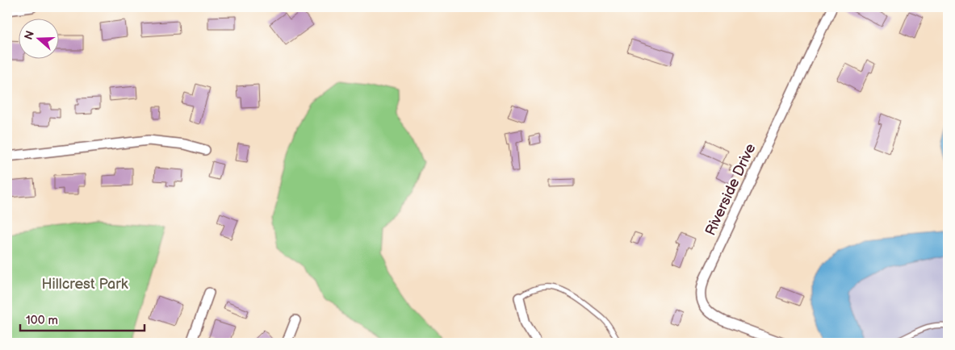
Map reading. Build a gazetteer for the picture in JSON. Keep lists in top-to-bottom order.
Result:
{
  "streets": {
    "street": ["Riverside Drive"]
  },
  "parks": ["Hillcrest Park"],
  "scale_bar": "100 m",
  "north": "left"
}
